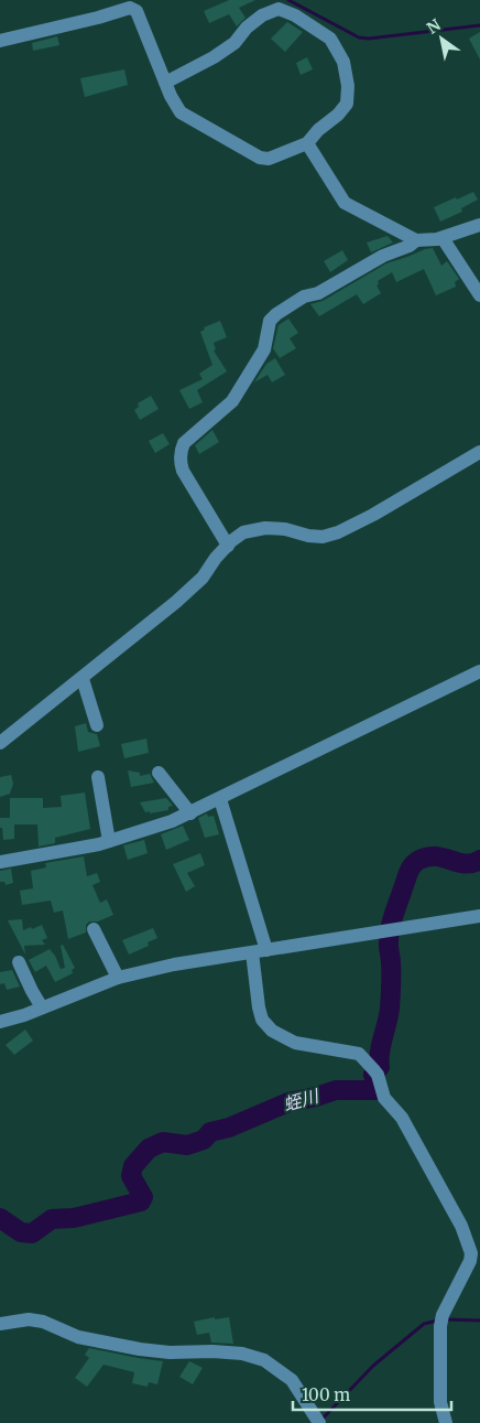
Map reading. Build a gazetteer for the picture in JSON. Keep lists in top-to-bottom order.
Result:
{
  "water": ["蛭川"],
  "scale_bar": "100 m",
  "north": "top left"
}
